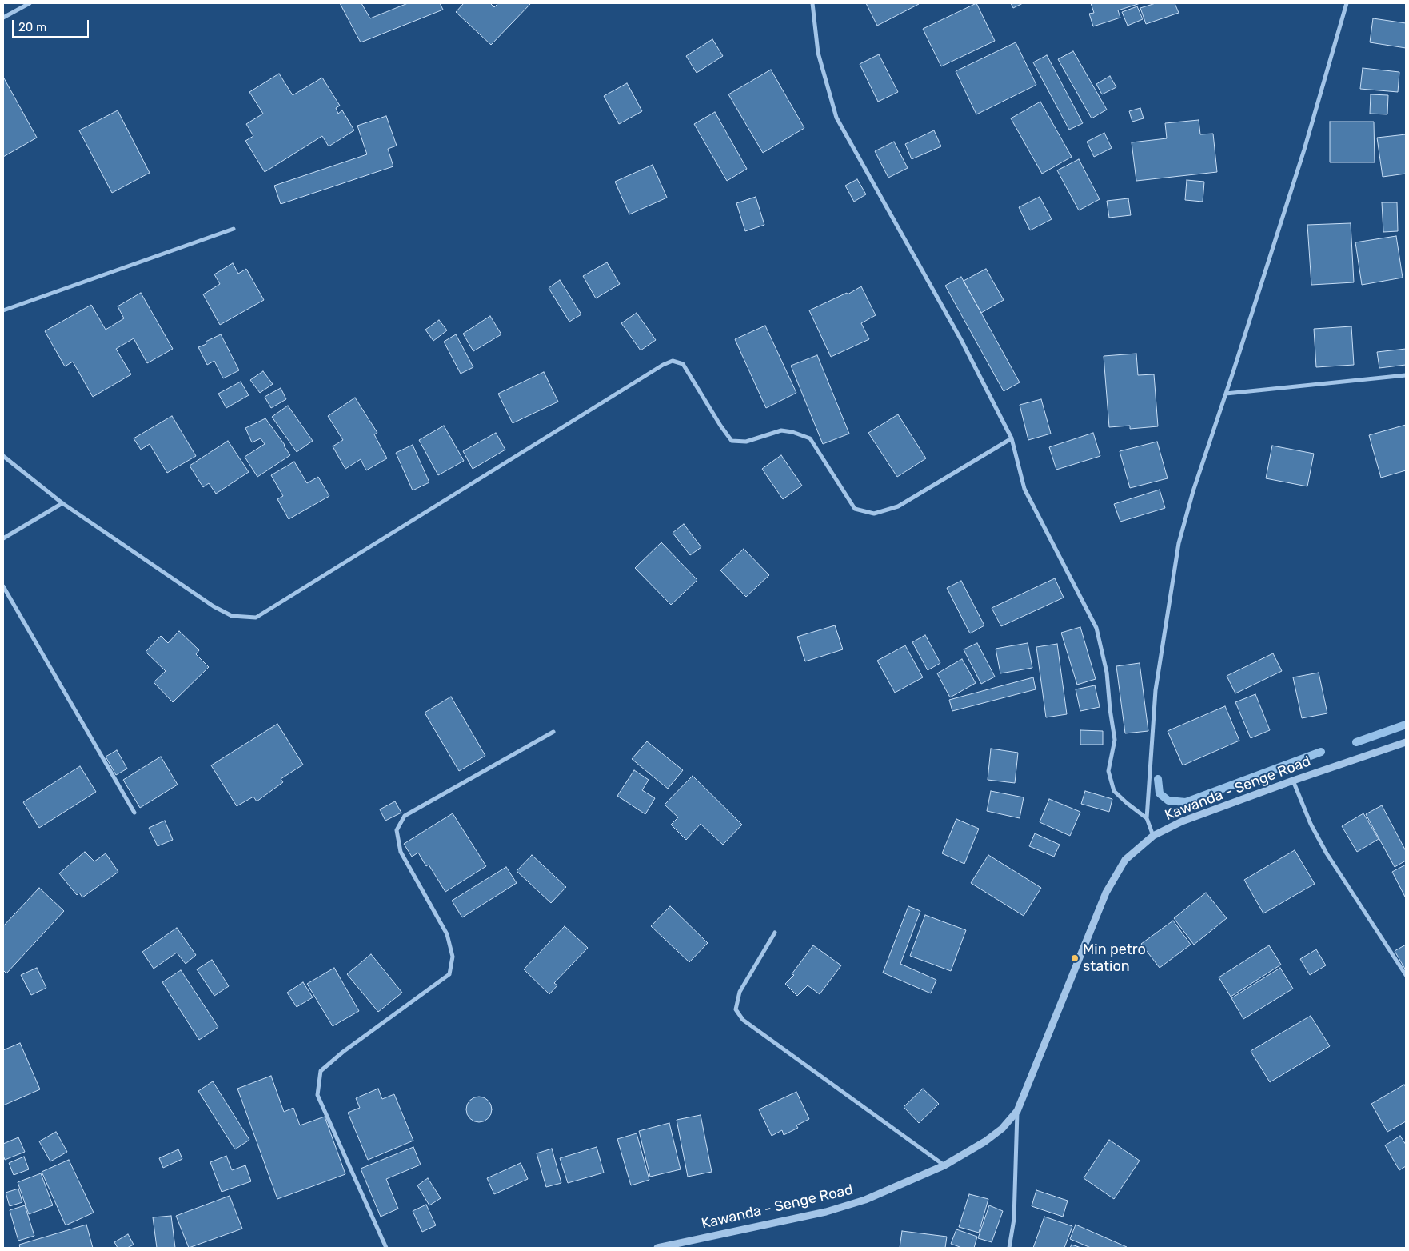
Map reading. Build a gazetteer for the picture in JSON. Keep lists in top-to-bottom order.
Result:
{
  "streets": {
    "street": ["Kawanda - Senge Road"]
  },
  "places": ["Min petro station"],
  "scale_bar": "20 m"
}
